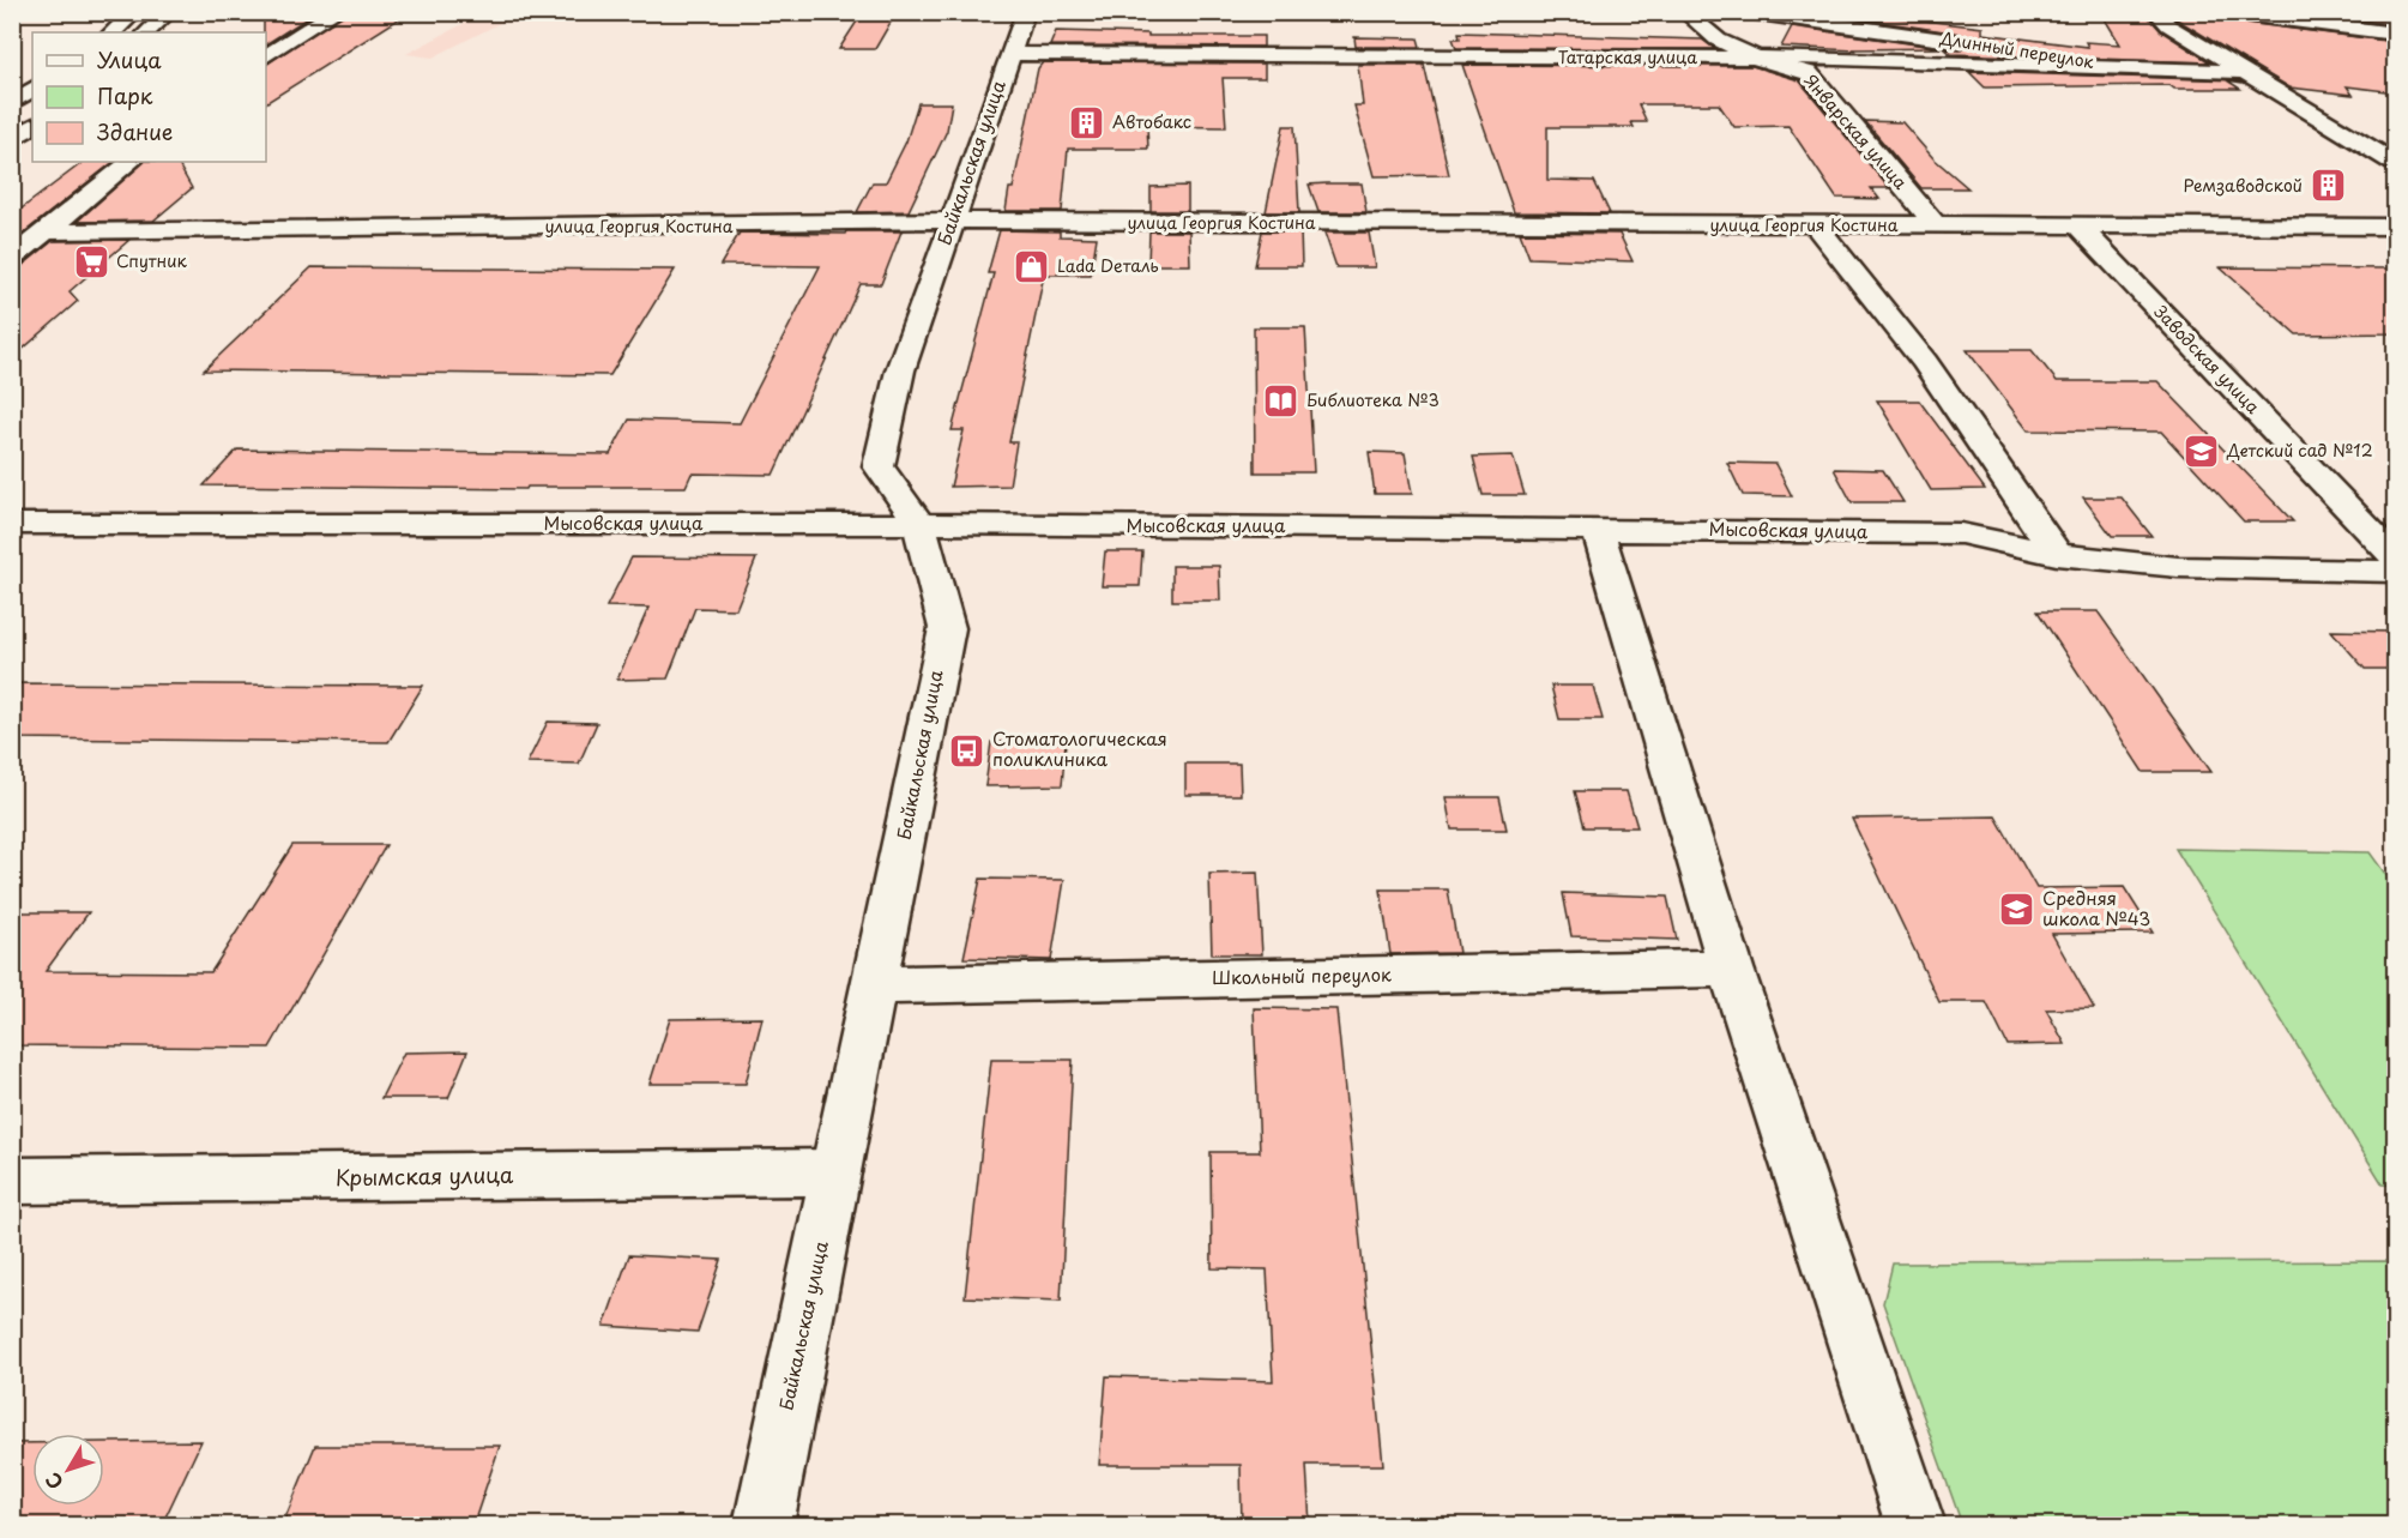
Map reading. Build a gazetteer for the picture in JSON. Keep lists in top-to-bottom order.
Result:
{
  "streets": {
    "street": [
      "Длинный переулок",
      "Татарская улица",
      "Январская улица",
      "Байкальская улица",
      "улица Георгия Костина",
      "Заводская улица",
      "Мысовская улица",
      "Школьный переулок",
      "Крымская улица"
    ]
  },
  "crossings": [
    ["Длинный переулок", "Татарская улица"],
    ["Татарская улица", "Январская улица"],
    ["Татарская улица", "Байкальская улица"],
    ["Январская улица", "улица Георгия Костина"],
    ["Байкальская улица", "улица Георгия Костина"],
    ["Байкальская улица", "Мысовская улица"],
    ["Байкальская улица", "Школьный переулок"],
    ["Байкальская улица", "Крымская улица"],
    ["улица Георгия Костина", "Заводская улица"]
  ],
  "places": {
    "building": ["Автобакс", "Ремзаводской"],
    "supermarket": ["Спутник"],
    "shop": ["Lada Dеталь"],
    "library": ["Библиотека №3"],
    "school or university": ["Детский сад №12", "Средняя школа №43"],
    "bus stop": ["Стоматологическая поликлиника"]
  },
  "legend": ["Улица", "Парк", "Здание"],
  "north": "bottom left"
}
